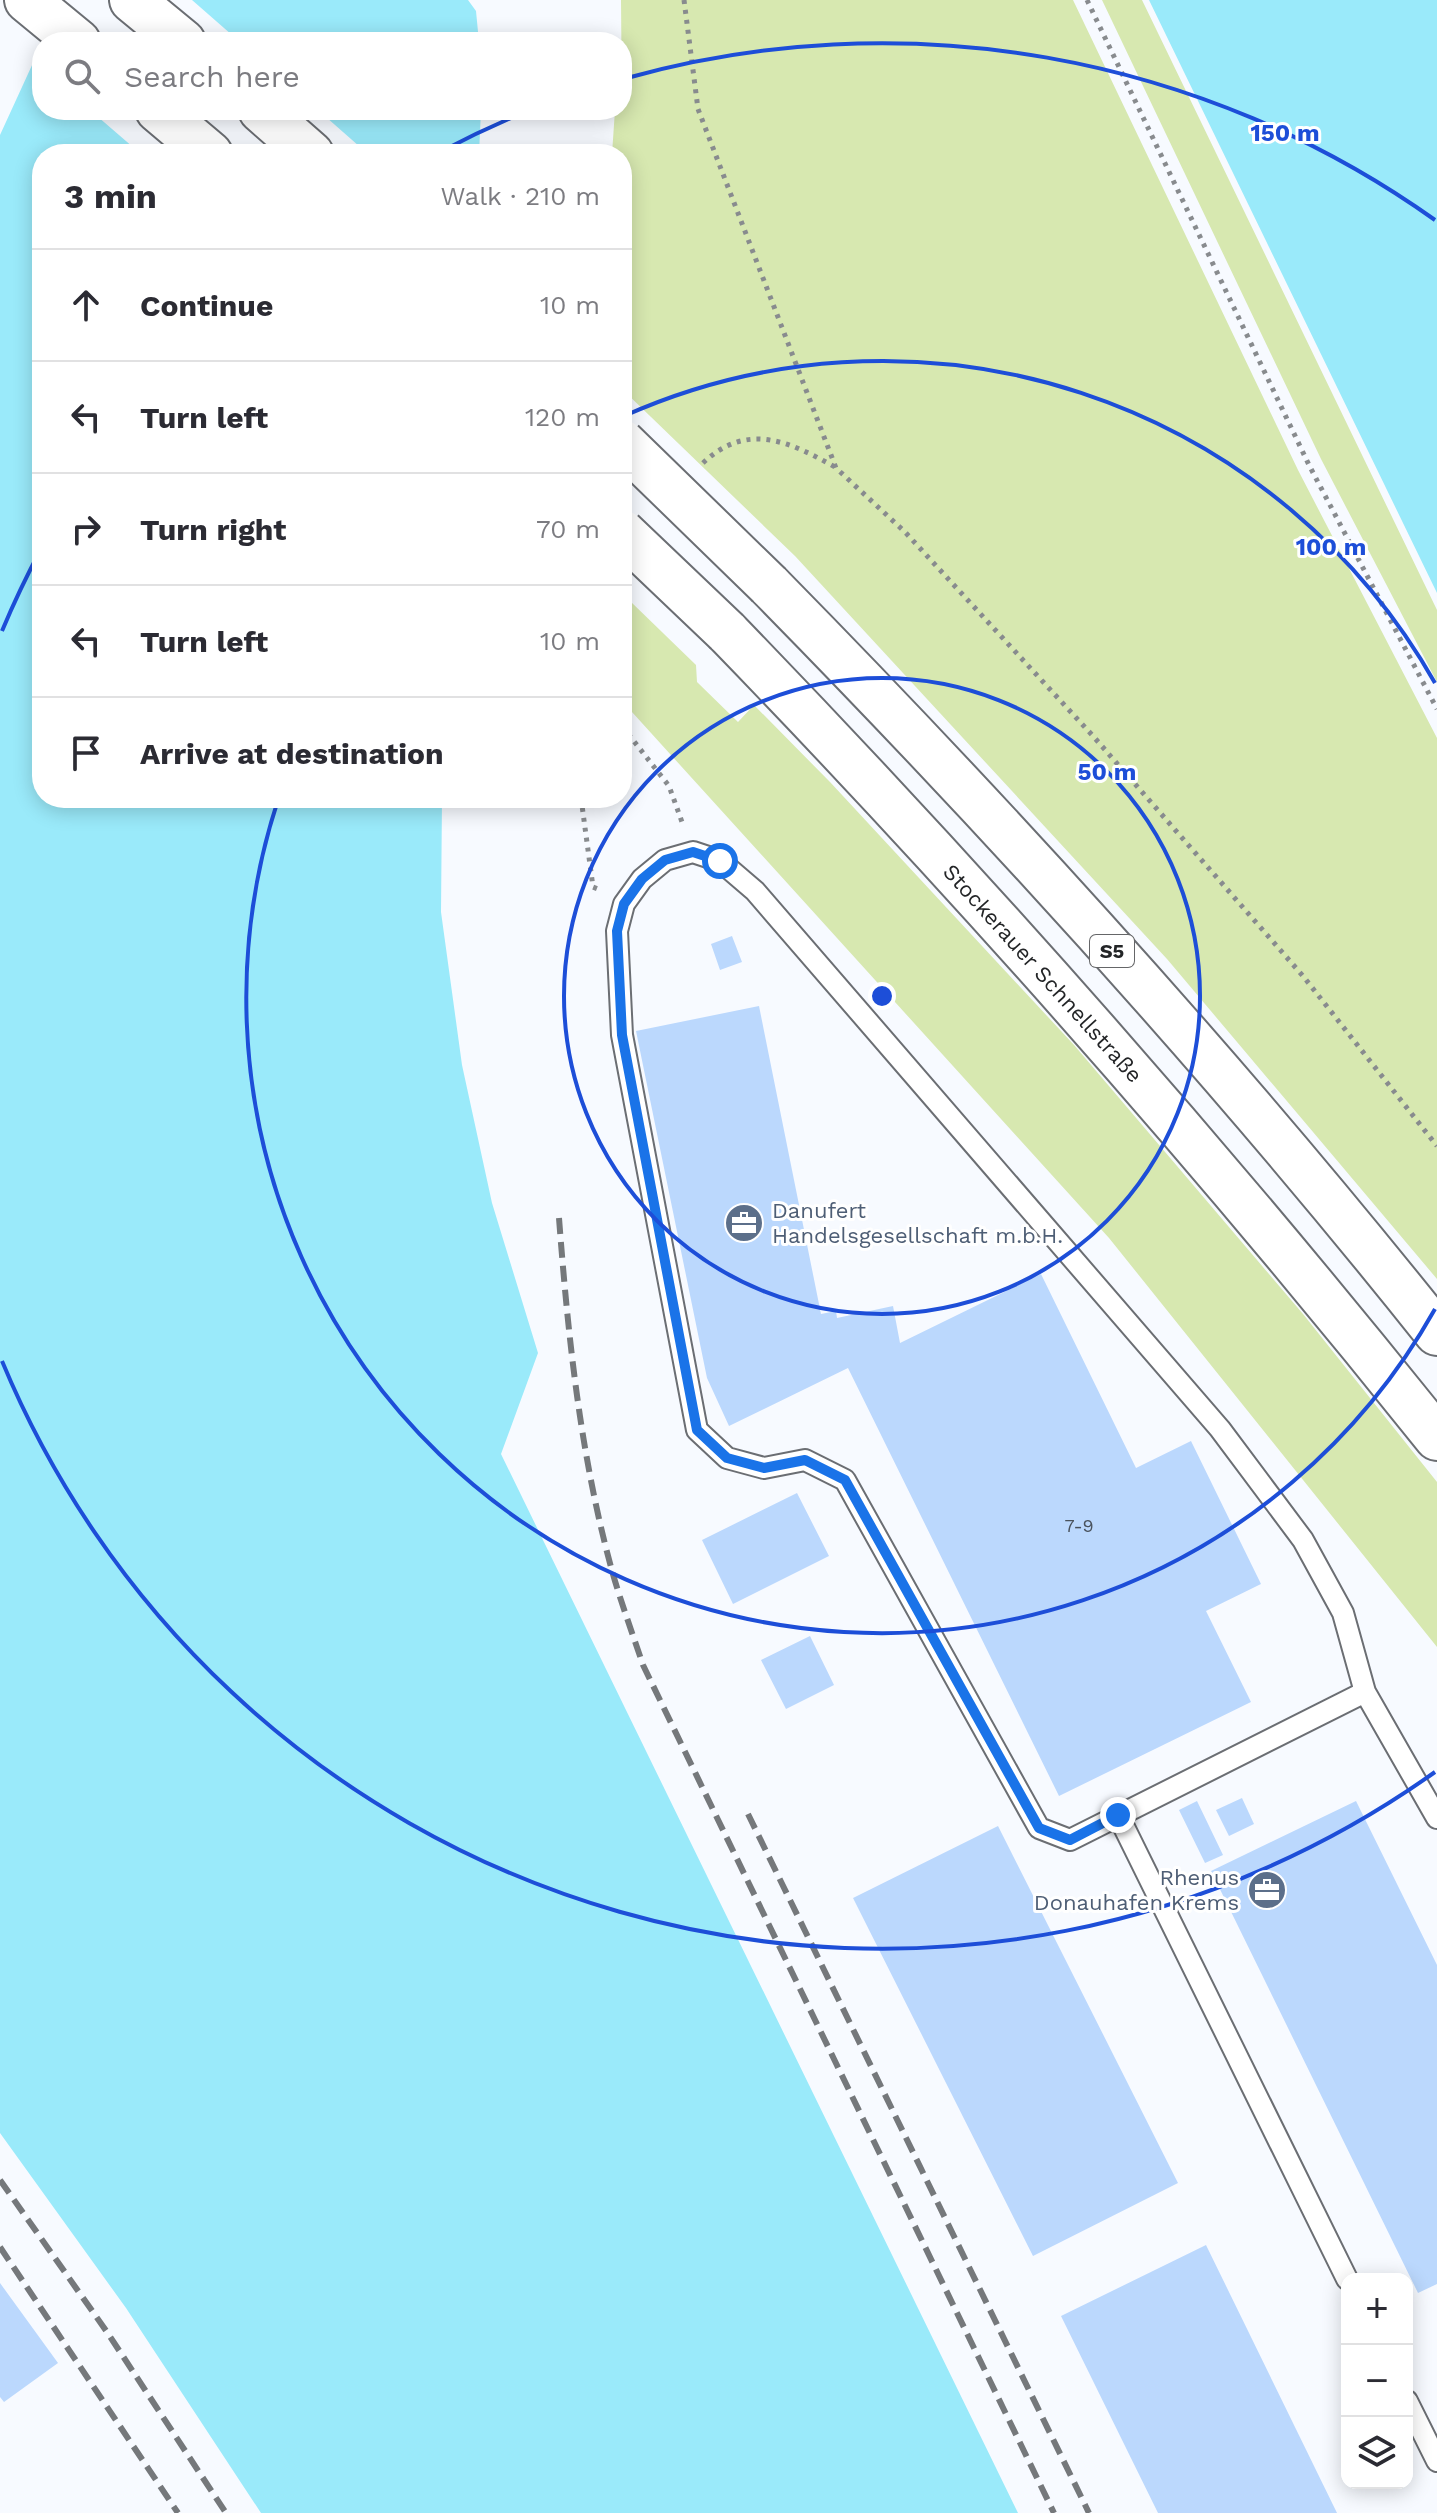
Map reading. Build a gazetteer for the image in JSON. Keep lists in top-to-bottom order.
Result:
{
  "streets": {
    "highway": ["S5", "Stockerauer Schnellstraße"]
  },
  "places": {
    "office": ["Danufert Handelsgesellschaft m.b.H.", "Rhenus Donauhafen Krems"]
  },
  "house_numbers": ["7-9"],
  "page": {
    "search": "Search here",
    "heading": ["3 min", "Walk · 210 m"],
    "list": [
      ["Continue", "10 m"],
      ["Turn left", "120 m"],
      ["Turn right", "70 m"],
      ["Turn left", "10 m"],
      "Arrive at destination"
    ],
    "map_buttons": ["+", "−"]
  },
  "rings": ["150 m", "100 m", "50 m"]
}
